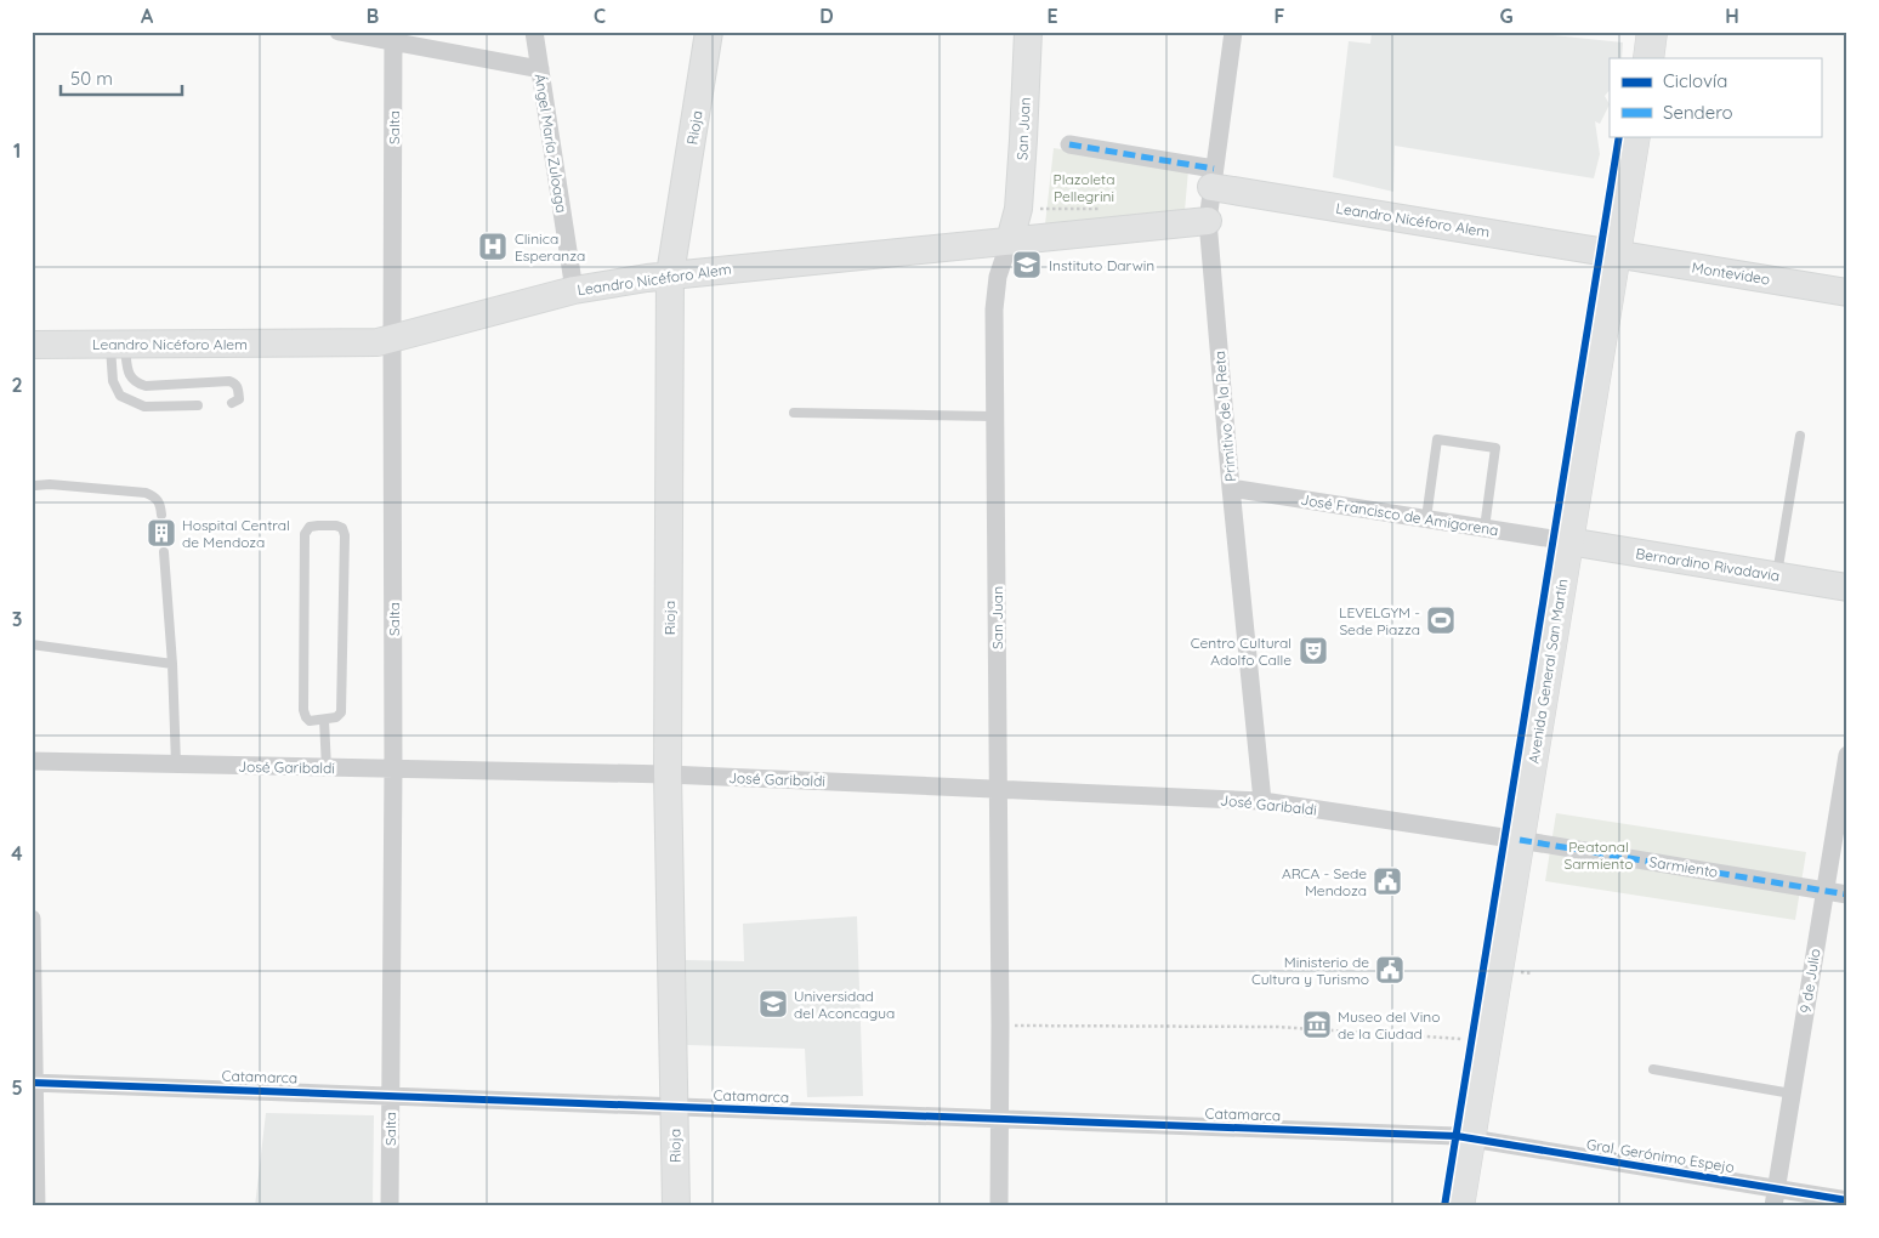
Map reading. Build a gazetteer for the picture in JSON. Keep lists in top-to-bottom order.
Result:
{
  "streets": {
    "main road": ["Avenida General San Martín"],
    "street": [
      "Salta",
      "Rioja",
      "San Juan",
      "Ángel María Zuloaga",
      "Leandro Nicéforo Alem",
      "Montevideo",
      "Primitivo de la Reta",
      "José Francisco de Amigorena",
      "Bernardino Rivadavia",
      "José Garibaldi",
      "Sarmiento",
      "9 de Julio",
      "Catamarca",
      "Gral. Gerónimo Espejo"
    ]
  },
  "crossings": [
    ["Salta", "Leandro Nicéforo Alem"],
    ["Salta", "José Garibaldi"],
    ["Salta", "Catamarca"],
    ["Rioja", "Leandro Nicéforo Alem"],
    ["Rioja", "José Garibaldi"],
    ["Rioja", "Catamarca"],
    ["San Juan", "Leandro Nicéforo Alem"],
    ["San Juan", "José Garibaldi"],
    ["San Juan", "Catamarca"],
    ["Ángel María Zuloaga", "Leandro Nicéforo Alem"],
    ["Leandro Nicéforo Alem", "Montevideo"],
    ["Leandro Nicéforo Alem", "Primitivo de la Reta"],
    ["Leandro Nicéforo Alem", "Avenida General San Martín"],
    ["Montevideo", "Avenida General San Martín"],
    ["Primitivo de la Reta", "José Francisco de Amigorena"],
    ["Primitivo de la Reta", "José Garibaldi"],
    ["José Francisco de Amigorena", "Bernardino Rivadavia"],
    ["José Francisco de Amigorena", "Avenida General San Martín"],
    ["Bernardino Rivadavia", "Avenida General San Martín"],
    ["Avenida General San Martín", "José Garibaldi"],
    ["Avenida General San Martín", "Sarmiento"],
    ["Avenida General San Martín", "Catamarca"],
    ["Avenida General San Martín", "Gral. Gerónimo Espejo"],
    ["José Garibaldi", "Sarmiento"],
    ["Sarmiento", "9 de Julio"],
    ["9 de Julio", "Gral. Gerónimo Espejo"],
    ["Catamarca", "Gral. Gerónimo Espejo"]
  ],
  "parks": ["Plazoleta Pellegrini", "Peatonal Sarmiento"],
  "places": {
    "hospital": ["Clinica Esperanza"],
    "school or university": ["Instituto Darwin", "Universidad del Aconcagua"],
    "building": ["Hospital Central de Mendoza"],
    "sports": ["LEVELGYM - Sede Piazza"],
    "theatre": ["Centro Cultural Adolfo Calle"],
    "public building": ["ARCA - Sede Mendoza", "Ministerio de Cultura y Turismo"],
    "museum": ["Museo del Vino de la Ciudad"]
  },
  "legend": ["Ciclovía", "Sendero"],
  "scale_bar": "50 m",
  "grid": {
    "columns": [
      "A",
      "B",
      "C",
      "D",
      "E",
      "F",
      "G",
      "H"
    ],
    "rows": [
      "1",
      "2",
      "3",
      "4",
      "5"
    ]
  }
}
